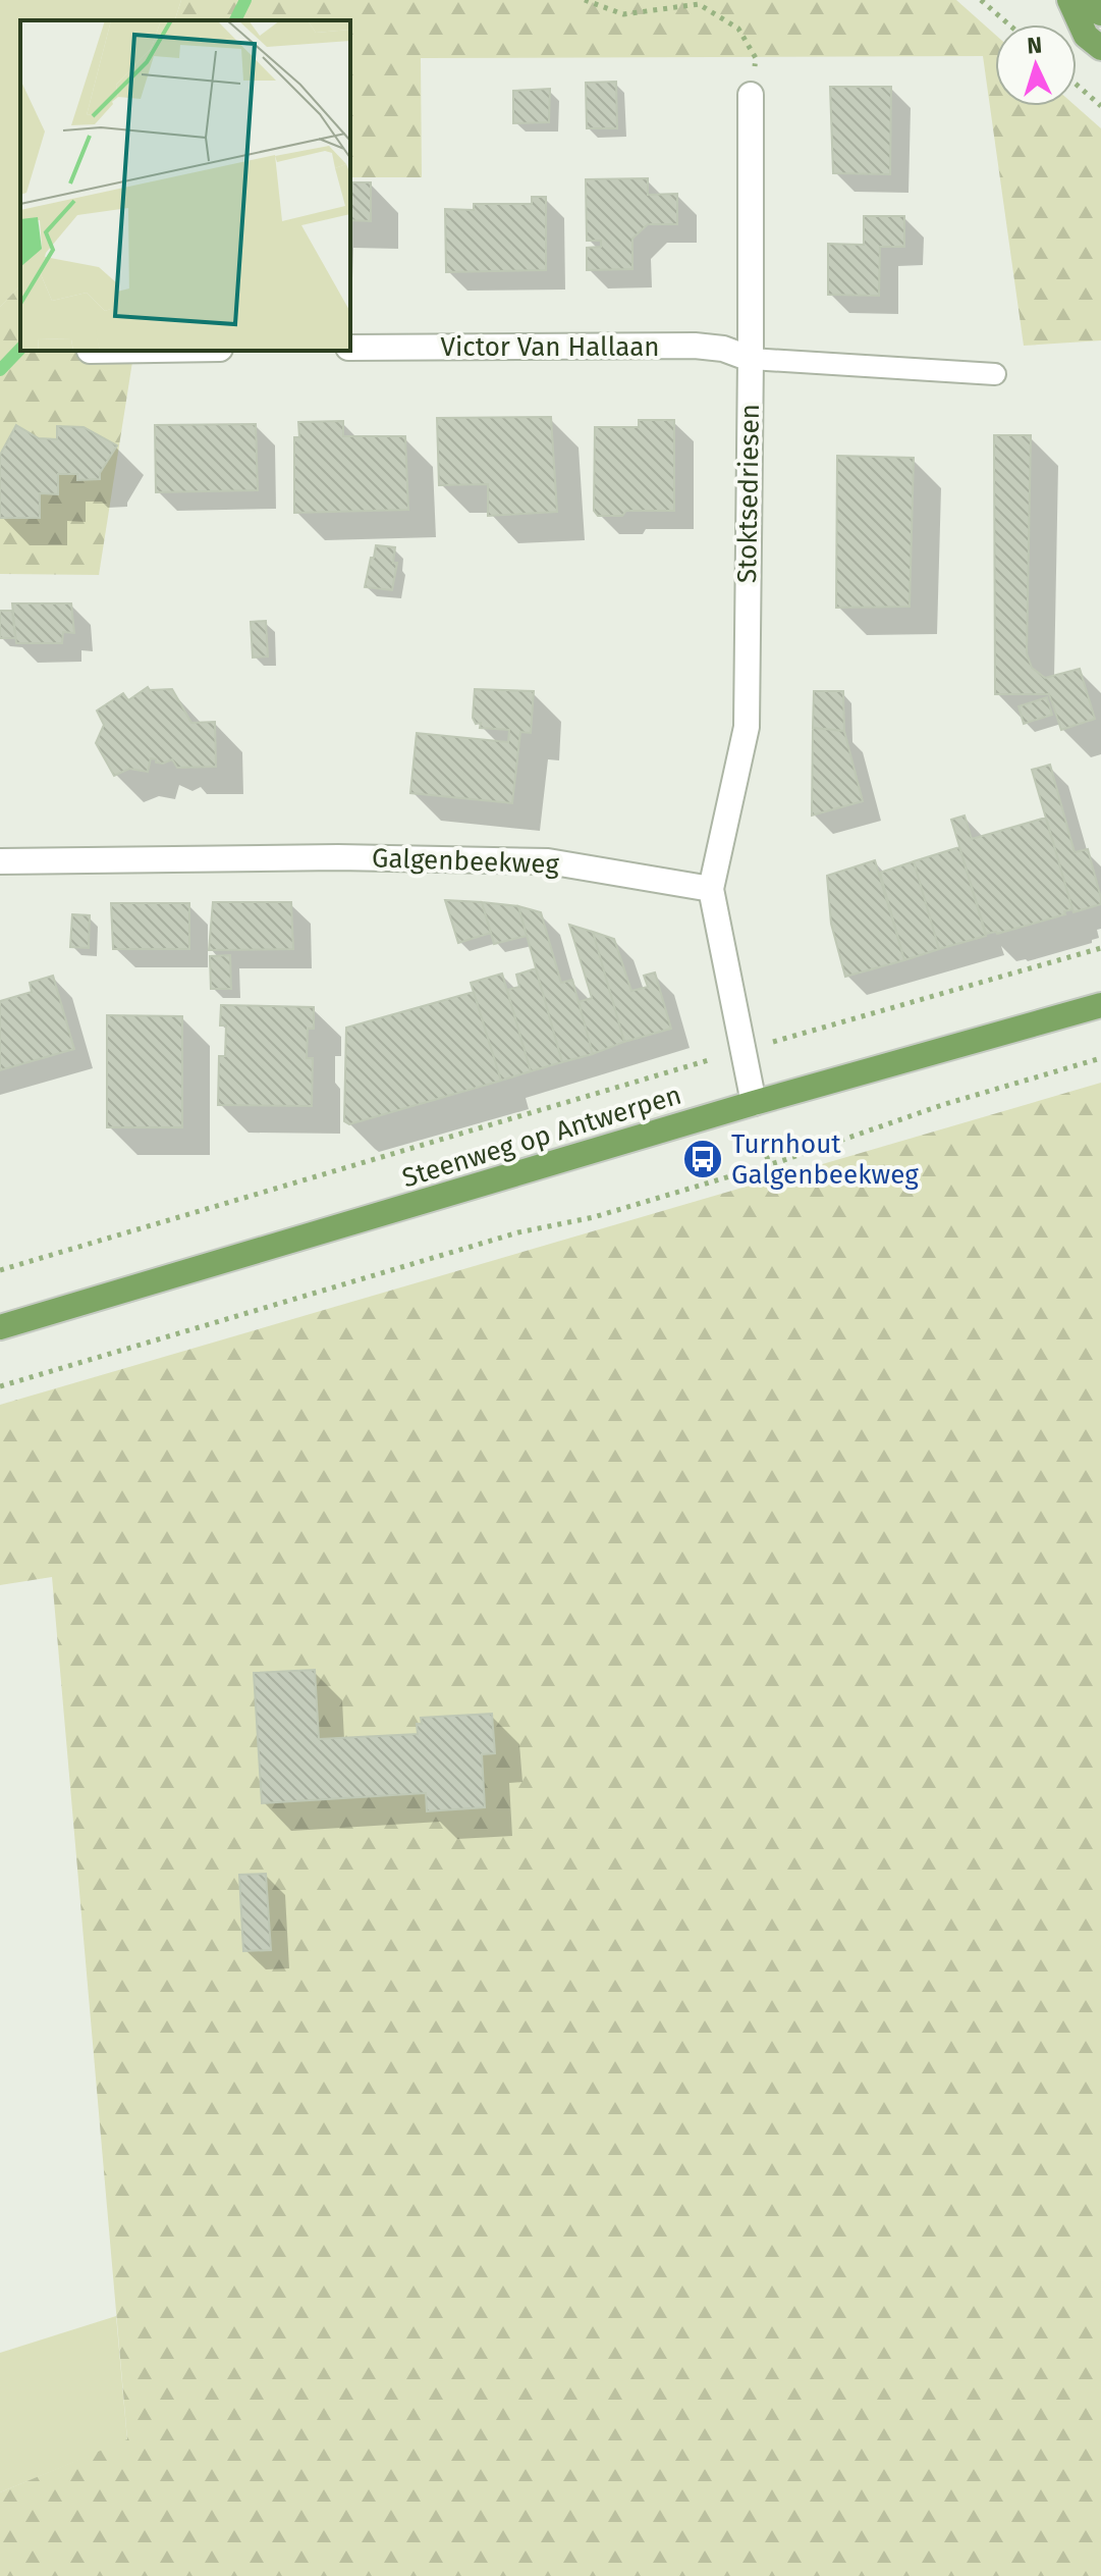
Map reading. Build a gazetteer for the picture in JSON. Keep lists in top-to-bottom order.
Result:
{
  "streets": {
    "main road": ["Steenweg op Antwerpen"],
    "street": ["Victor Van Hallaan", "Stoktsedriesen", "Galgenbeekweg"]
  },
  "crossings": [
    ["Victor Van Hallaan", "Stoktsedriesen"],
    ["Stoktsedriesen", "Galgenbeekweg"]
  ],
  "places": {
    "bus stop": ["Turnhout Galgenbeekweg"]
  },
  "north": "top"
}
